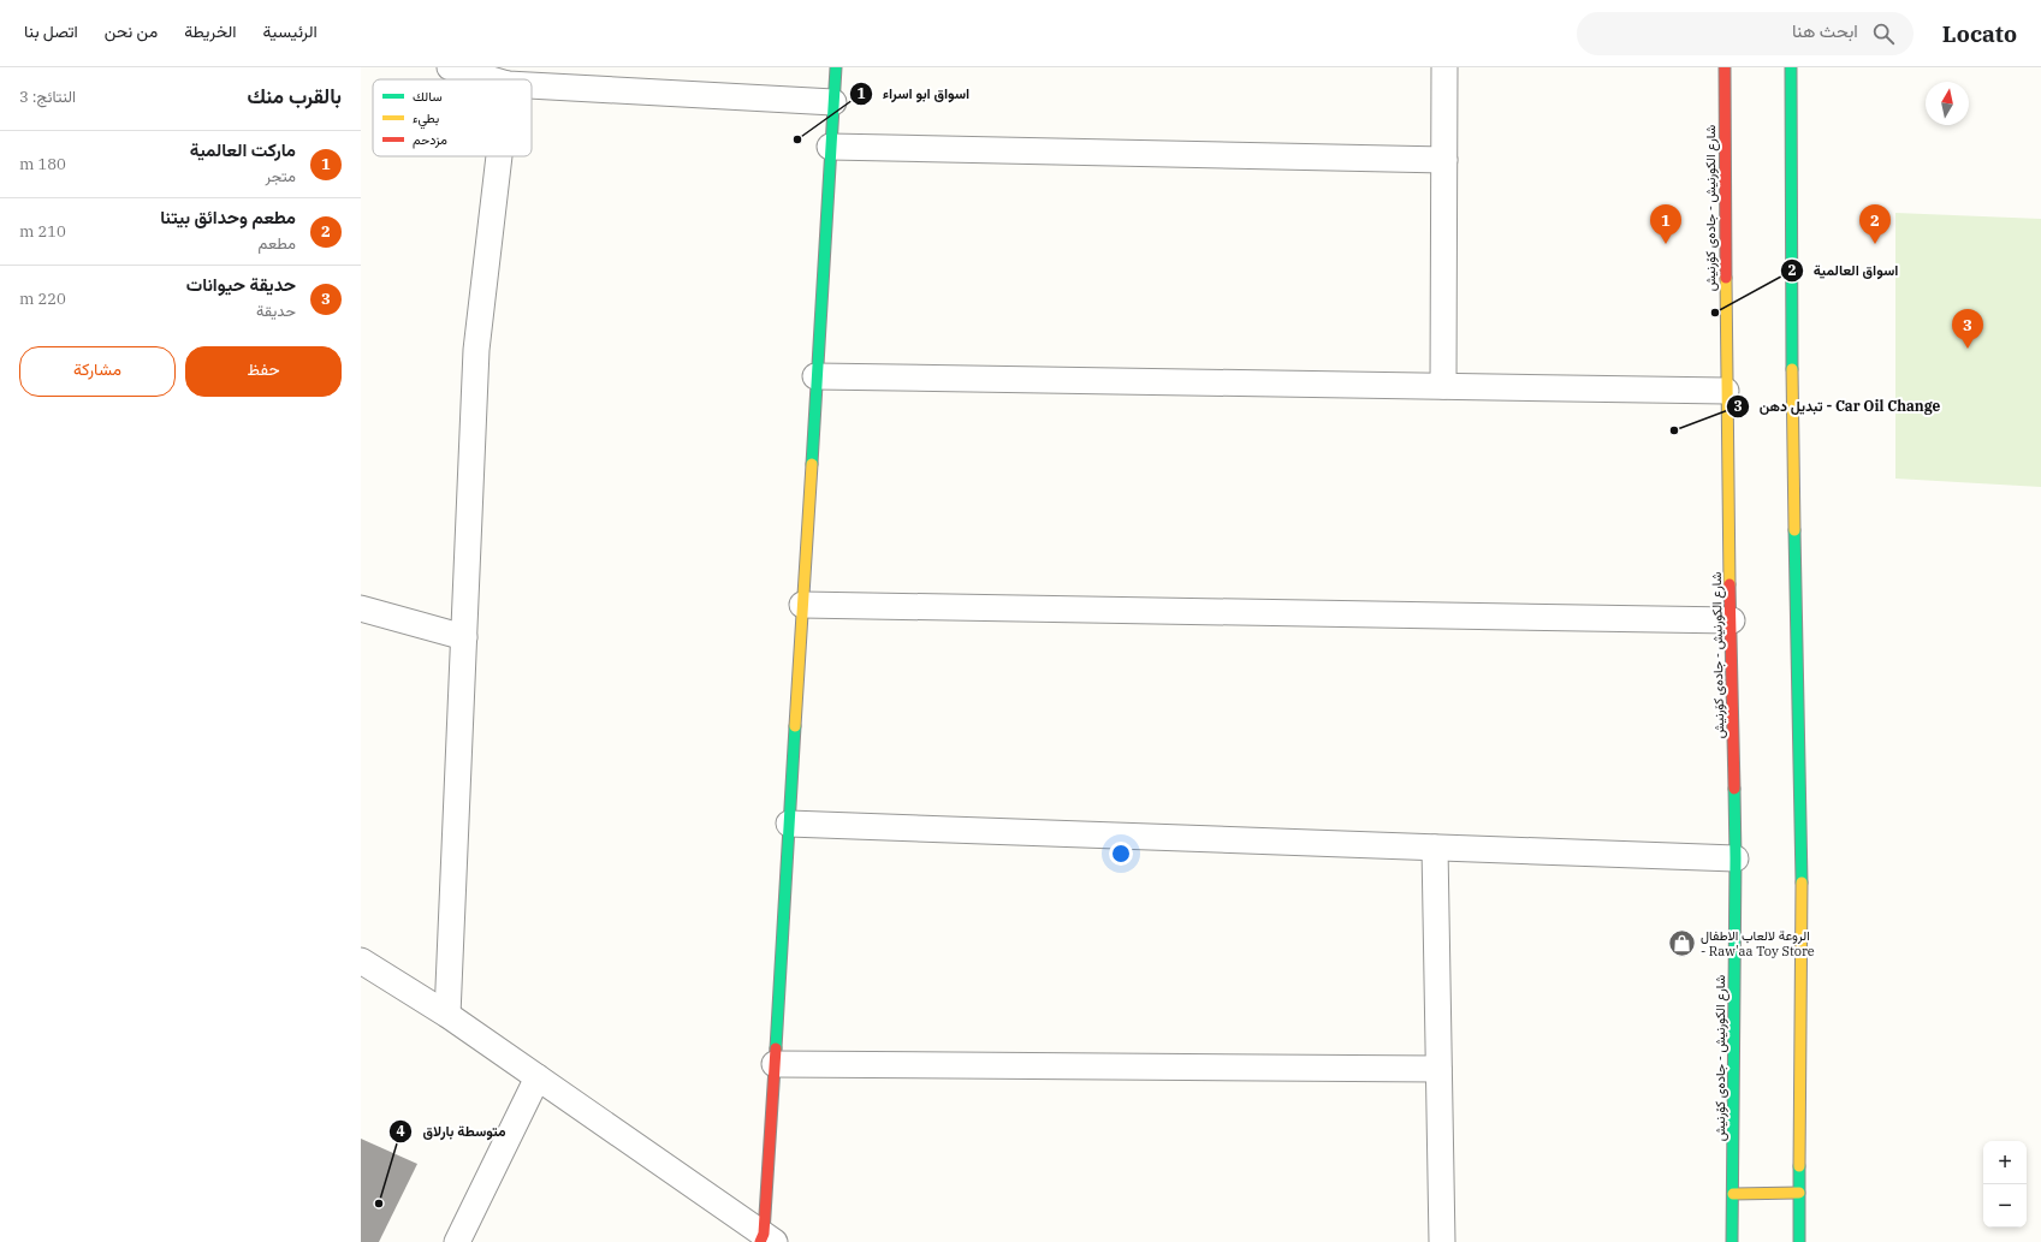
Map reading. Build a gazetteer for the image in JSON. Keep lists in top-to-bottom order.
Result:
{
  "streets": {
    "main road": ["شارع الكورنيش - جادەی کۆرنیش"]
  },
  "places": {
    "other": [
      "اسواق ابو اسراء",
      "اسواق العالمية",
      "تبديل دهن - Car Oil Change",
      "متوسطة بارلاق"
    ],
    "shop": ["الروعة لالعاب الاطفال - Raw'aa Toy Store"]
  },
  "legend": ["سالك", "بطيء", "مزدحم"],
  "north": "top",
  "page": {
    "header": "Locato",
    "search": "ابحث هنا",
    "nav": [
      "الرئيسية",
      "الخريطة",
      "من نحن",
      "اتصل بنا"
    ],
    "heading": ["بالقرب منك", "النتائج: 3"],
    "list": [
      {
        "mark": "1",
        "name": "ماركت العالمية",
        "note": "متجر",
        "value": "180 m"
      },
      {
        "mark": "2",
        "name": "مطعم وحدائق بيتنا",
        "note": "مطعم",
        "value": "210 m"
      },
      {
        "mark": "3",
        "name": "حديقة حيوانات",
        "note": "حديقة",
        "value": "220 m"
      }
    ],
    "pins": ["1", "2", "3"],
    "buttons": ["حفظ", "مشاركة"],
    "map_buttons": ["+", "−"]
  }
}
